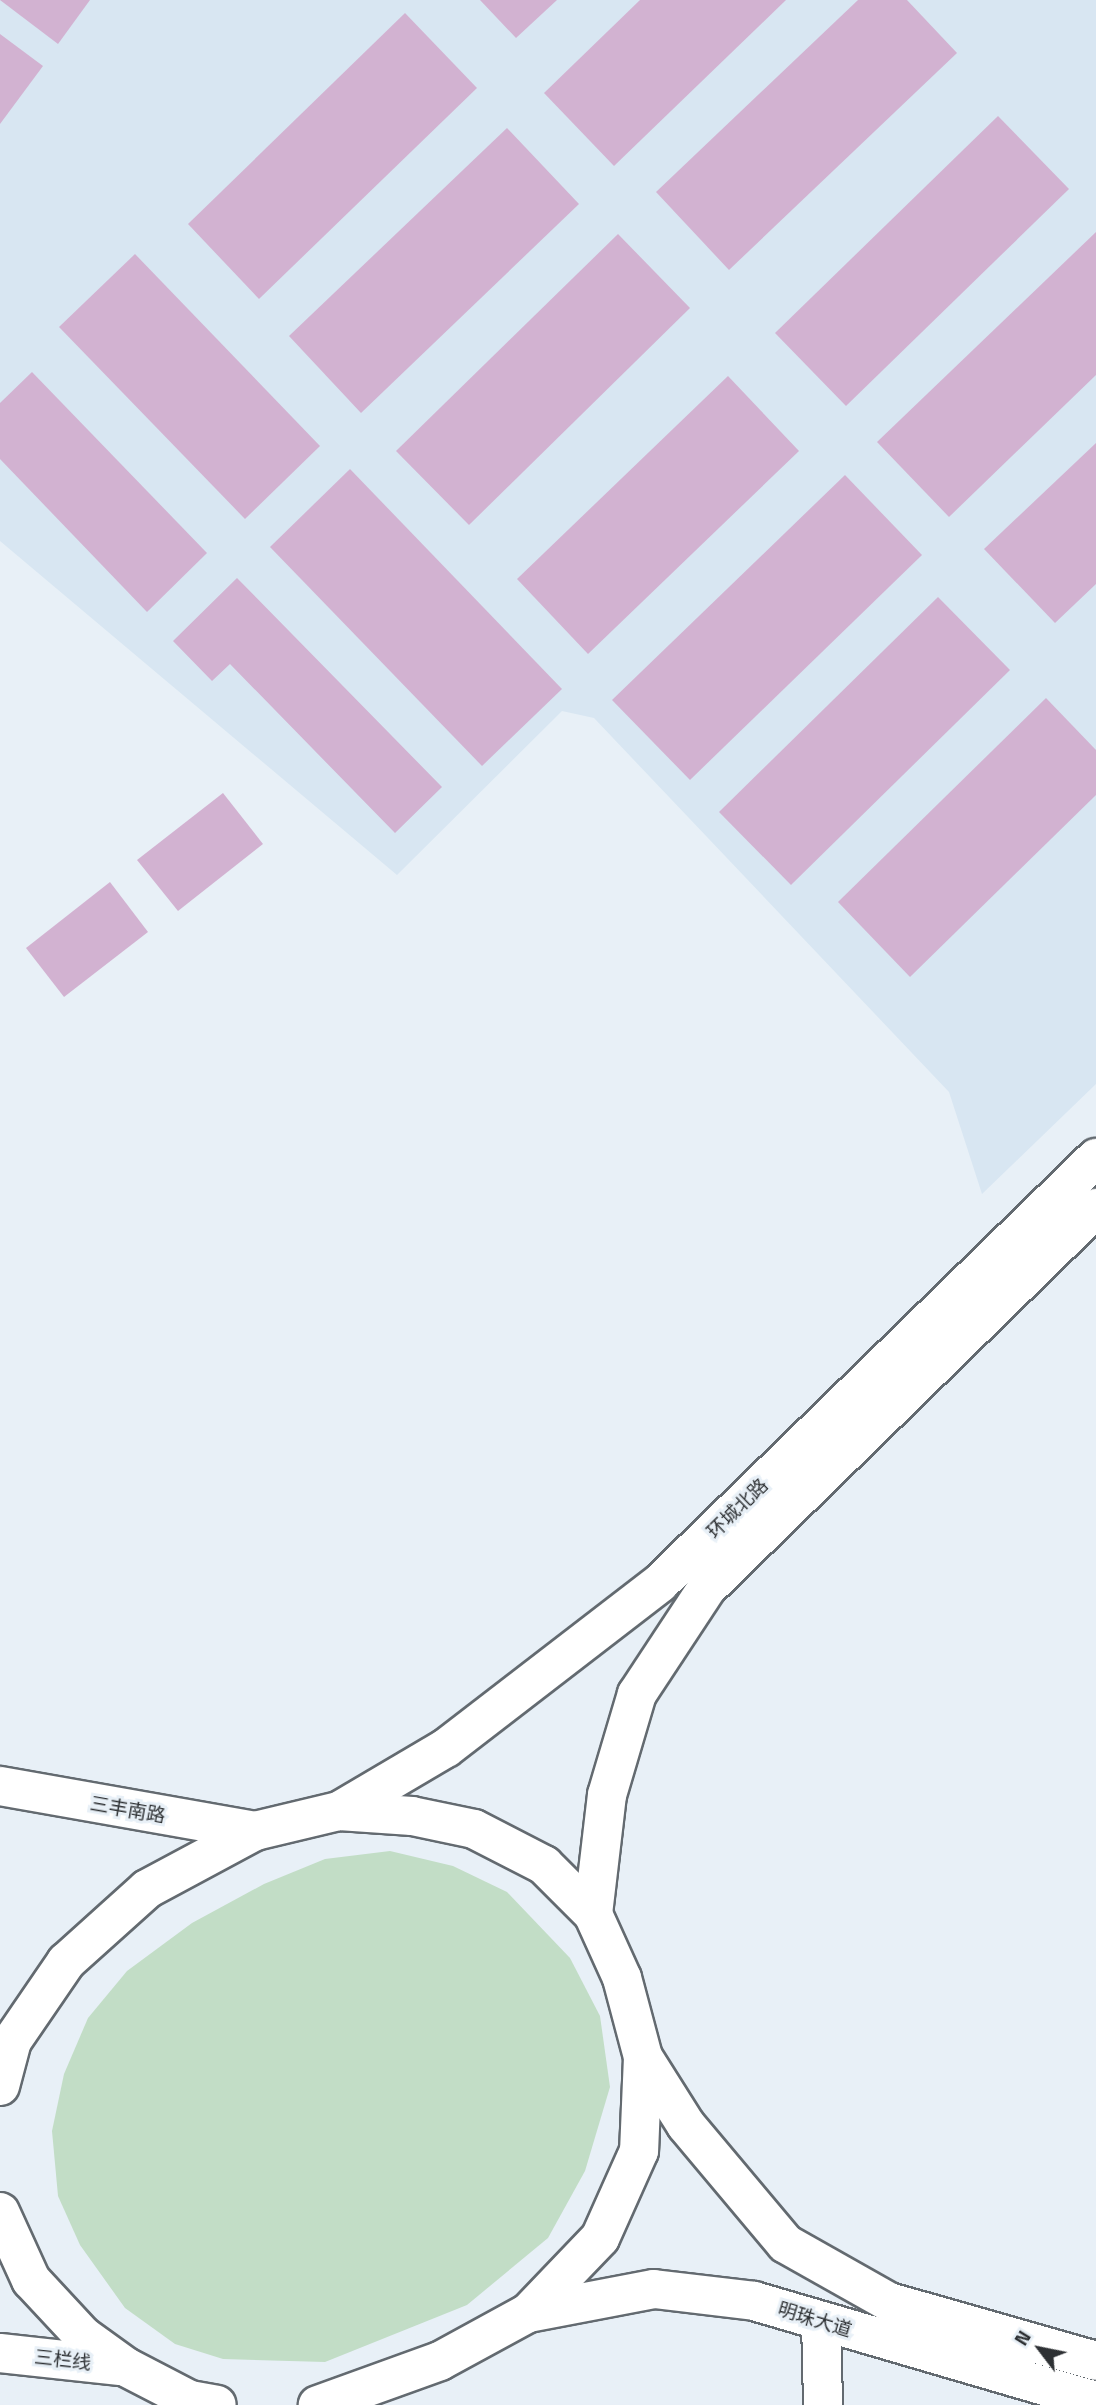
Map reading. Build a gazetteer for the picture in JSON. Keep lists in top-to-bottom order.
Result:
{
  "streets": {
    "main road": [
      "环城北路",
      "三丰南路",
      "明珠大道",
      "三栏线"
    ]
  },
  "north": "top left"
}
